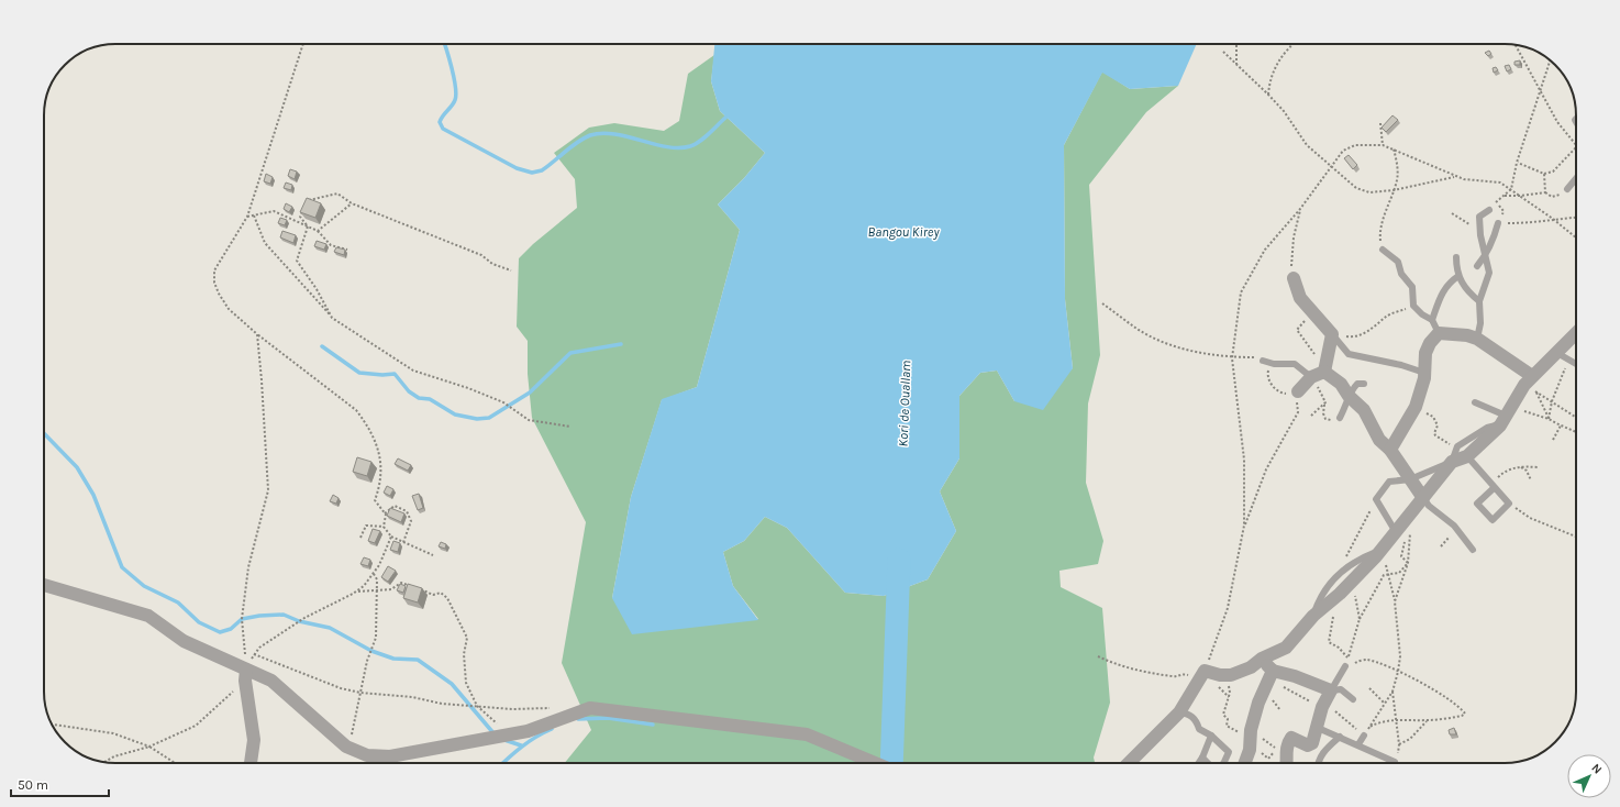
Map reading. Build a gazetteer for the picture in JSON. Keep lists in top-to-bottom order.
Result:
{
  "water": ["Bangou Kirey", "Kori de Ouallam"],
  "scale_bar": "50 m",
  "north": "top right"
}
